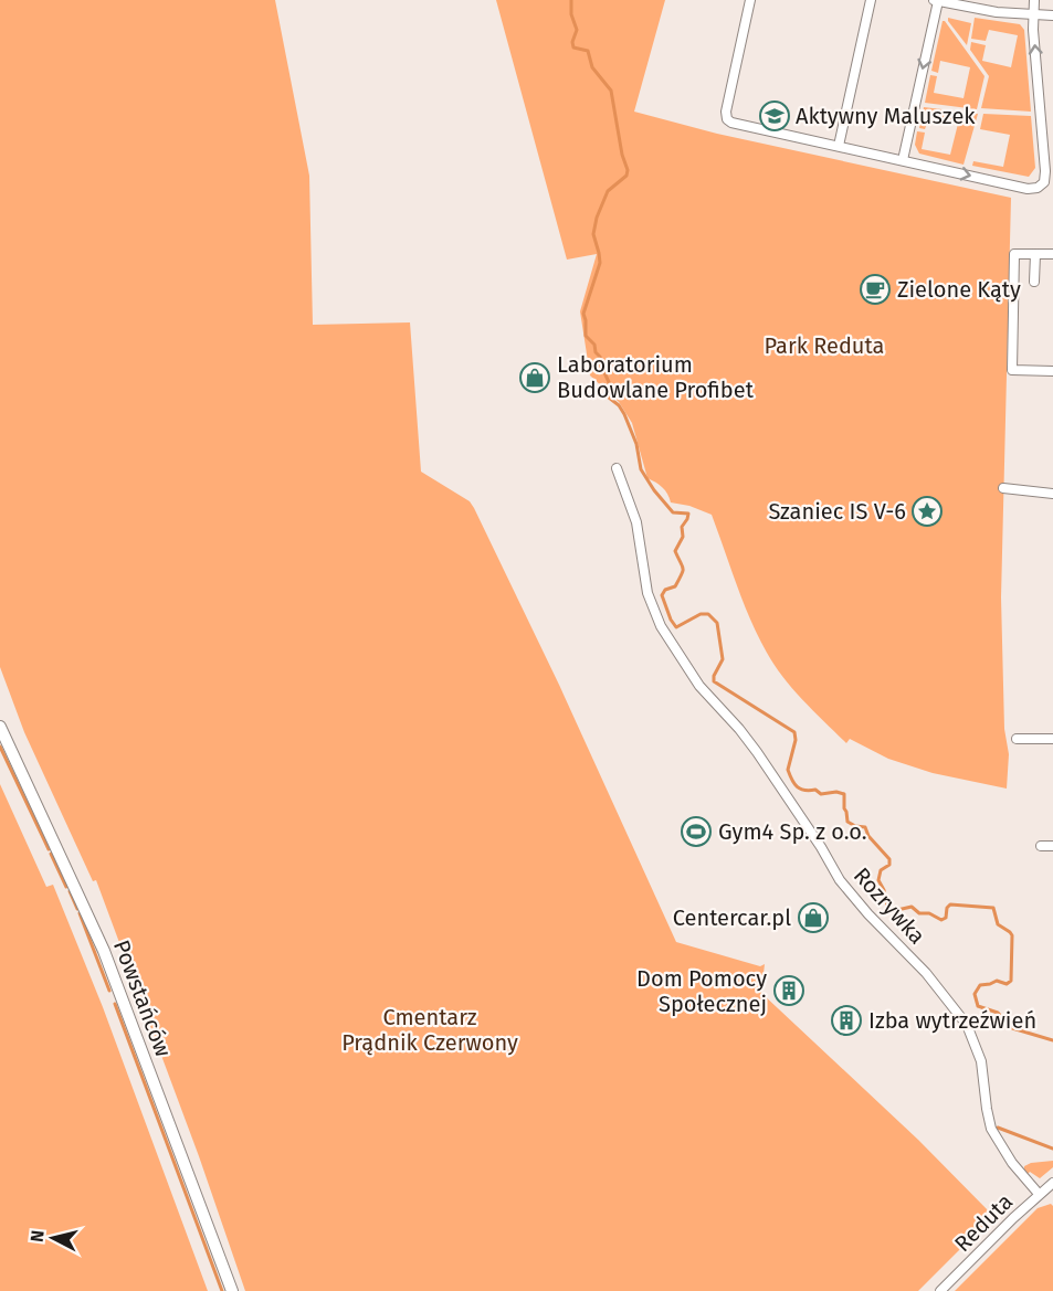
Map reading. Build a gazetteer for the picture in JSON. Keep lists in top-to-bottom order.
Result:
{
  "streets": {
    "street": ["Rozrywka", "Powstańców", "Reduta"]
  },
  "crossings": [
    ["Rozrywka", "Reduta"]
  ],
  "parks": ["Park Reduta", "Cmentarz Prądnik Czerwony"],
  "places": {
    "school or university": ["Aktywny Maluszek"],
    "cafe": ["Zielone Kąty"],
    "shop": ["Laboratorium Budowlane Profibet", "Centercar.pl"],
    "place": ["Szaniec IS V-6"],
    "sports": ["Gym4 Sp. z o.o."],
    "building": ["Dom Pomocy Społecznej", "Izba wytrzeźwień"]
  },
  "north": "left"
}
